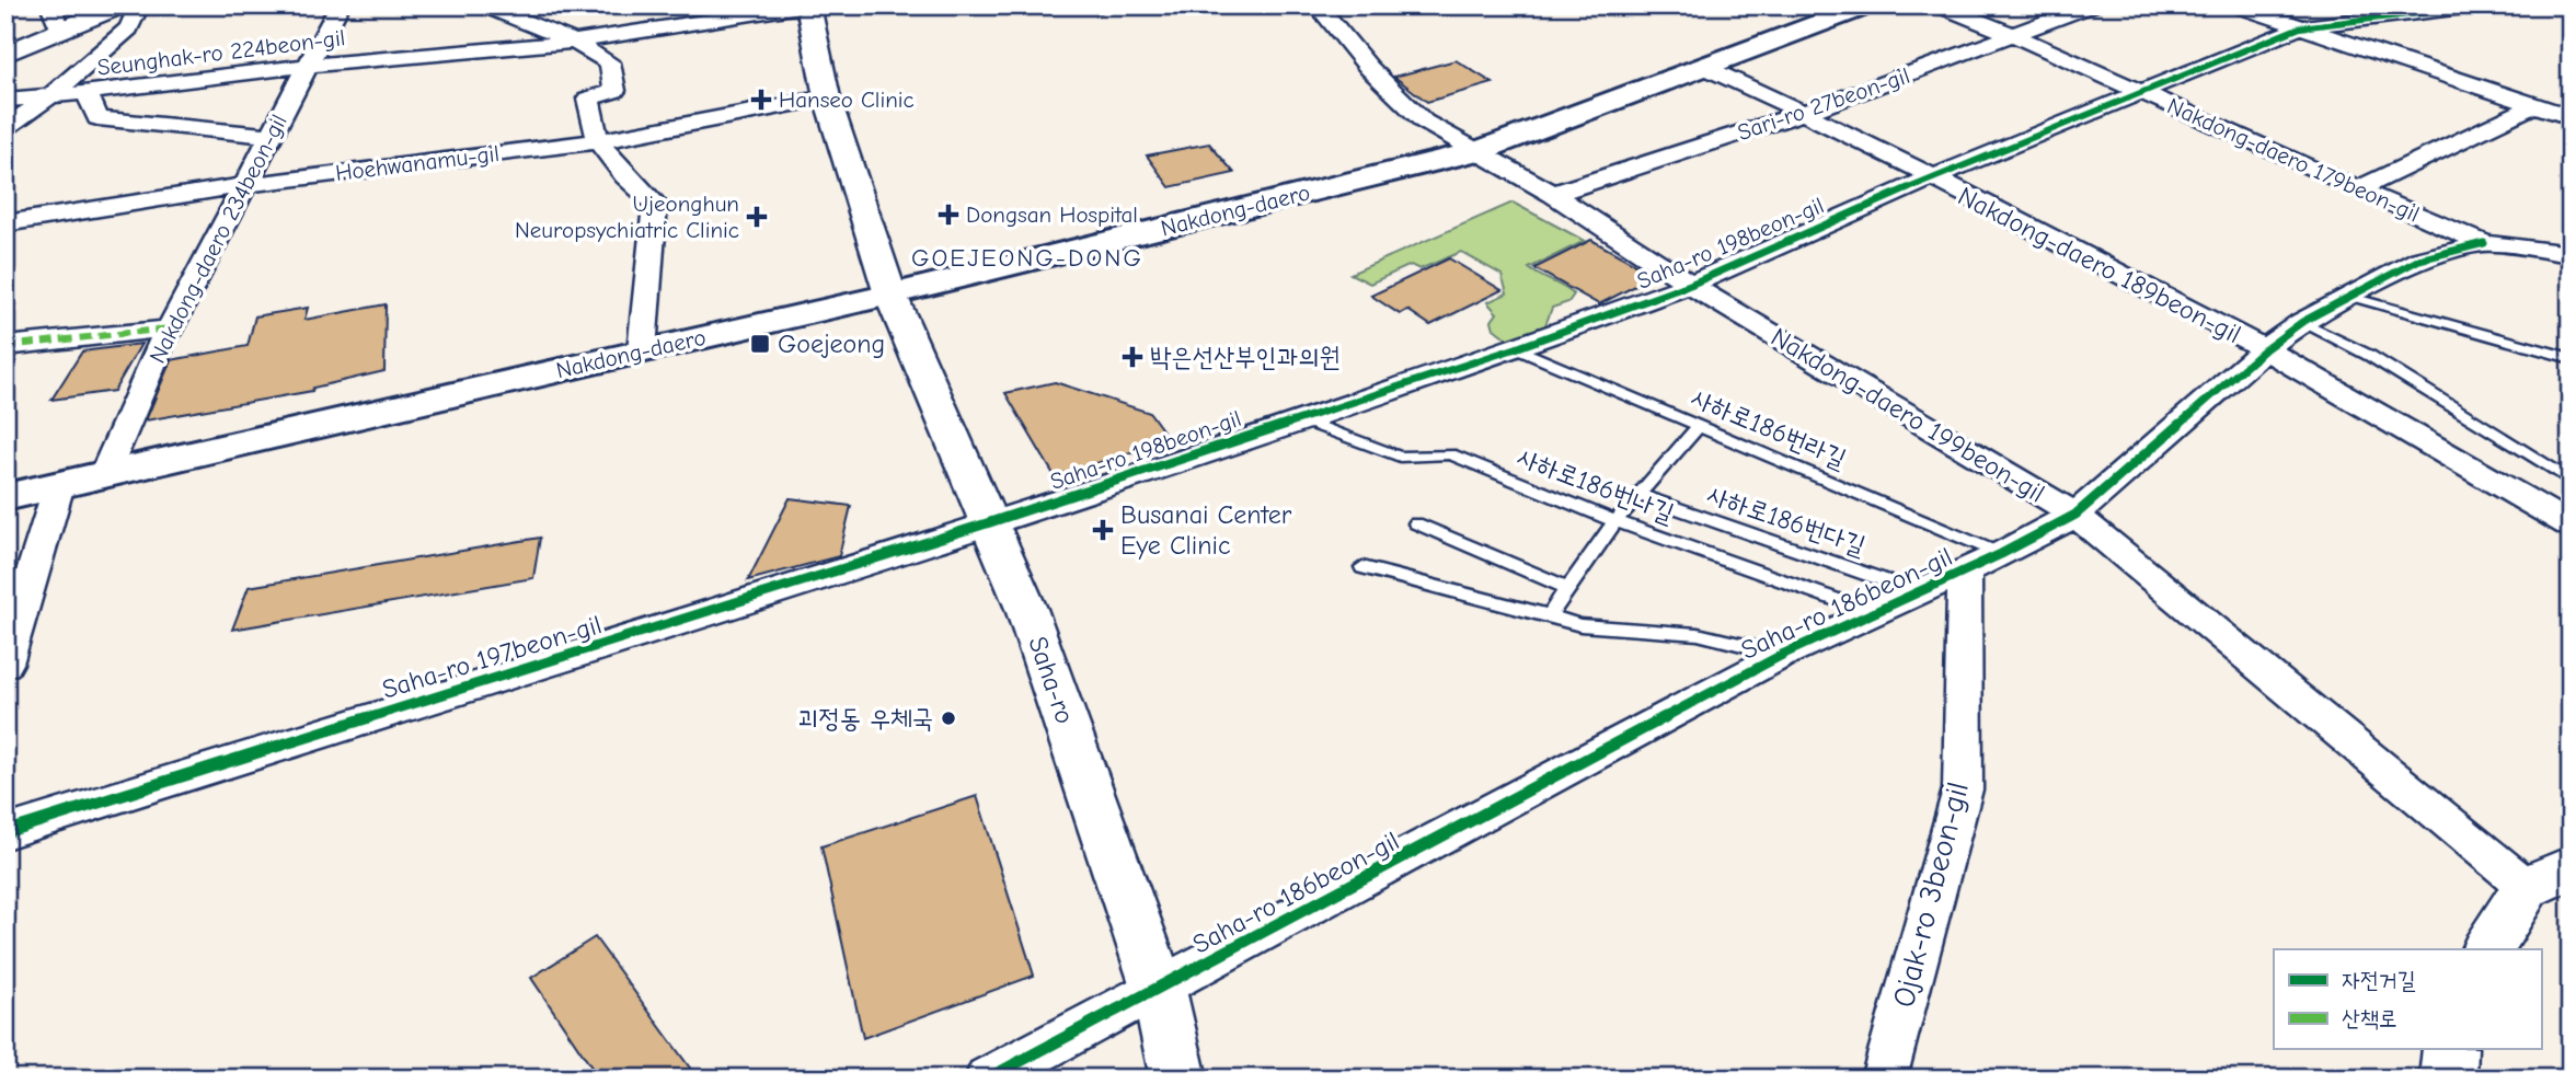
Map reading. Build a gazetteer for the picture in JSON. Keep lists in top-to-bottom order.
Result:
{
  "streets": {
    "main road": ["Nakdong-daero"],
    "street": [
      "Seunghak-ro 224beon-gil",
      "Sari-ro 27beon-gil",
      "Nakdong-daero 179beon-gil",
      "Hoehwanamu-gil",
      "Nakdong-daero 234beon-gil",
      "Saha-ro 198beon-gil",
      "Nakdong-daero 189beon-gil",
      "Nakdong-daero 199beon-gil",
      "Saha-ro 186beon-gil",
      "Saha-ro 197beon-gil",
      "Saha-ro",
      "Ojak-ro 3beon-gil"
    ],
    "lane": ["사하로186번라길", "사하로186번나길", "사하로186번다길"]
  },
  "crossings": [
    ["Seunghak-ro 224beon-gil", "Nakdong-daero 234beon-gil"],
    ["Seunghak-ro 224beon-gil", "Saha-ro"],
    ["Sari-ro 27beon-gil", "Nakdong-daero 179beon-gil"],
    ["Sari-ro 27beon-gil", "Nakdong-daero 189beon-gil"],
    ["Sari-ro 27beon-gil", "Nakdong-daero 199beon-gil"],
    ["Nakdong-daero 179beon-gil", "Saha-ro 198beon-gil"],
    ["Nakdong-daero 179beon-gil", "Saha-ro 186beon-gil"],
    ["Hoehwanamu-gil", "Nakdong-daero 234beon-gil"],
    ["Hoehwanamu-gil", "Saha-ro"],
    ["Nakdong-daero", "Nakdong-daero 234beon-gil"],
    ["Nakdong-daero", "Nakdong-daero 189beon-gil"],
    ["Nakdong-daero", "Nakdong-daero 199beon-gil"],
    ["Nakdong-daero", "Saha-ro"],
    ["Saha-ro 198beon-gil", "Nakdong-daero 189beon-gil"],
    ["Saha-ro 198beon-gil", "Nakdong-daero 199beon-gil"],
    ["Saha-ro 198beon-gil", "사하로186번라길"],
    ["Saha-ro 198beon-gil", "사하로186번나길"],
    ["Saha-ro 198beon-gil", "Saha-ro 197beon-gil"],
    ["Saha-ro 198beon-gil", "Saha-ro"],
    ["Nakdong-daero 189beon-gil", "Saha-ro 186beon-gil"],
    ["Nakdong-daero 199beon-gil", "Saha-ro 186beon-gil"],
    ["사하로186번라길", "Saha-ro 186beon-gil"],
    ["사하로186번나길", "Saha-ro 186beon-gil"],
    ["사하로186번다길", "Saha-ro 186beon-gil"],
    ["Saha-ro 186beon-gil", "Saha-ro"],
    ["Saha-ro 186beon-gil", "Ojak-ro 3beon-gil"],
    ["Saha-ro 197beon-gil", "Saha-ro"]
  ],
  "districts": ["GOEJEONG-DONG"],
  "places": {
    "health": [
      "Hanseo Clinic",
      "Dongsan Hospital",
      "Ujeonghun Neuropsychiatric Clinic",
      "박은선산부인과의원",
      "Busanai Center Eye Clinic"
    ],
    "transit": ["Goejeong"],
    "other": ["괴정동 우체국"]
  },
  "legend": ["자전거길", "산책로"]
}
